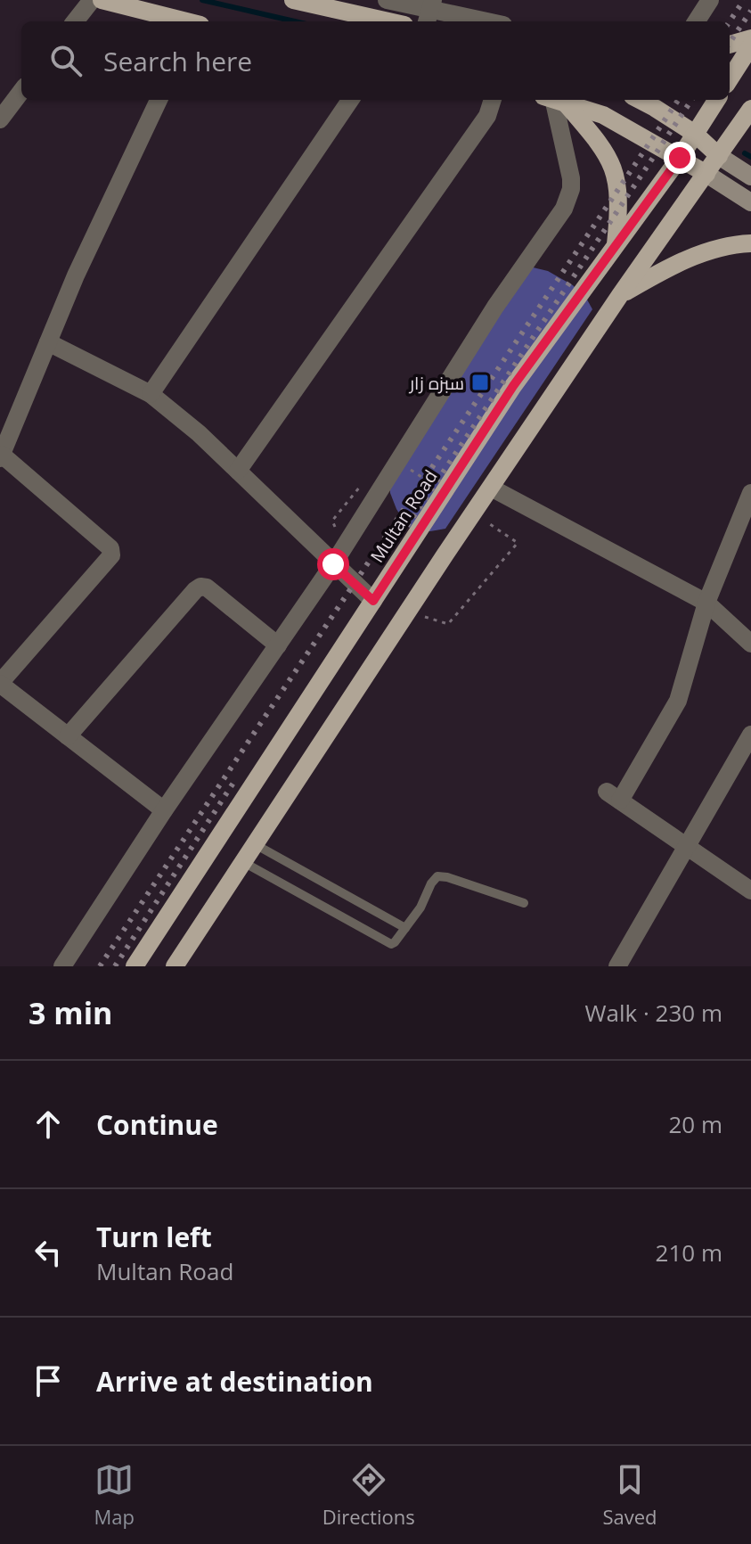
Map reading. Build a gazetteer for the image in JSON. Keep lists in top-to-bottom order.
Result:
{
  "streets": {
    "main road": ["Multan Road"]
  },
  "places": {
    "transit": ["سبزہ زار"]
  },
  "page": {
    "search": "Search here",
    "heading": ["3 min", "Walk · 230 m"],
    "list": [
      ["Continue", "20 m"],
      ["Turn left", "Multan Road", "210 m"],
      "Arrive at destination"
    ],
    "nav": ["Map", "Directions", "Saved"]
  }
}
